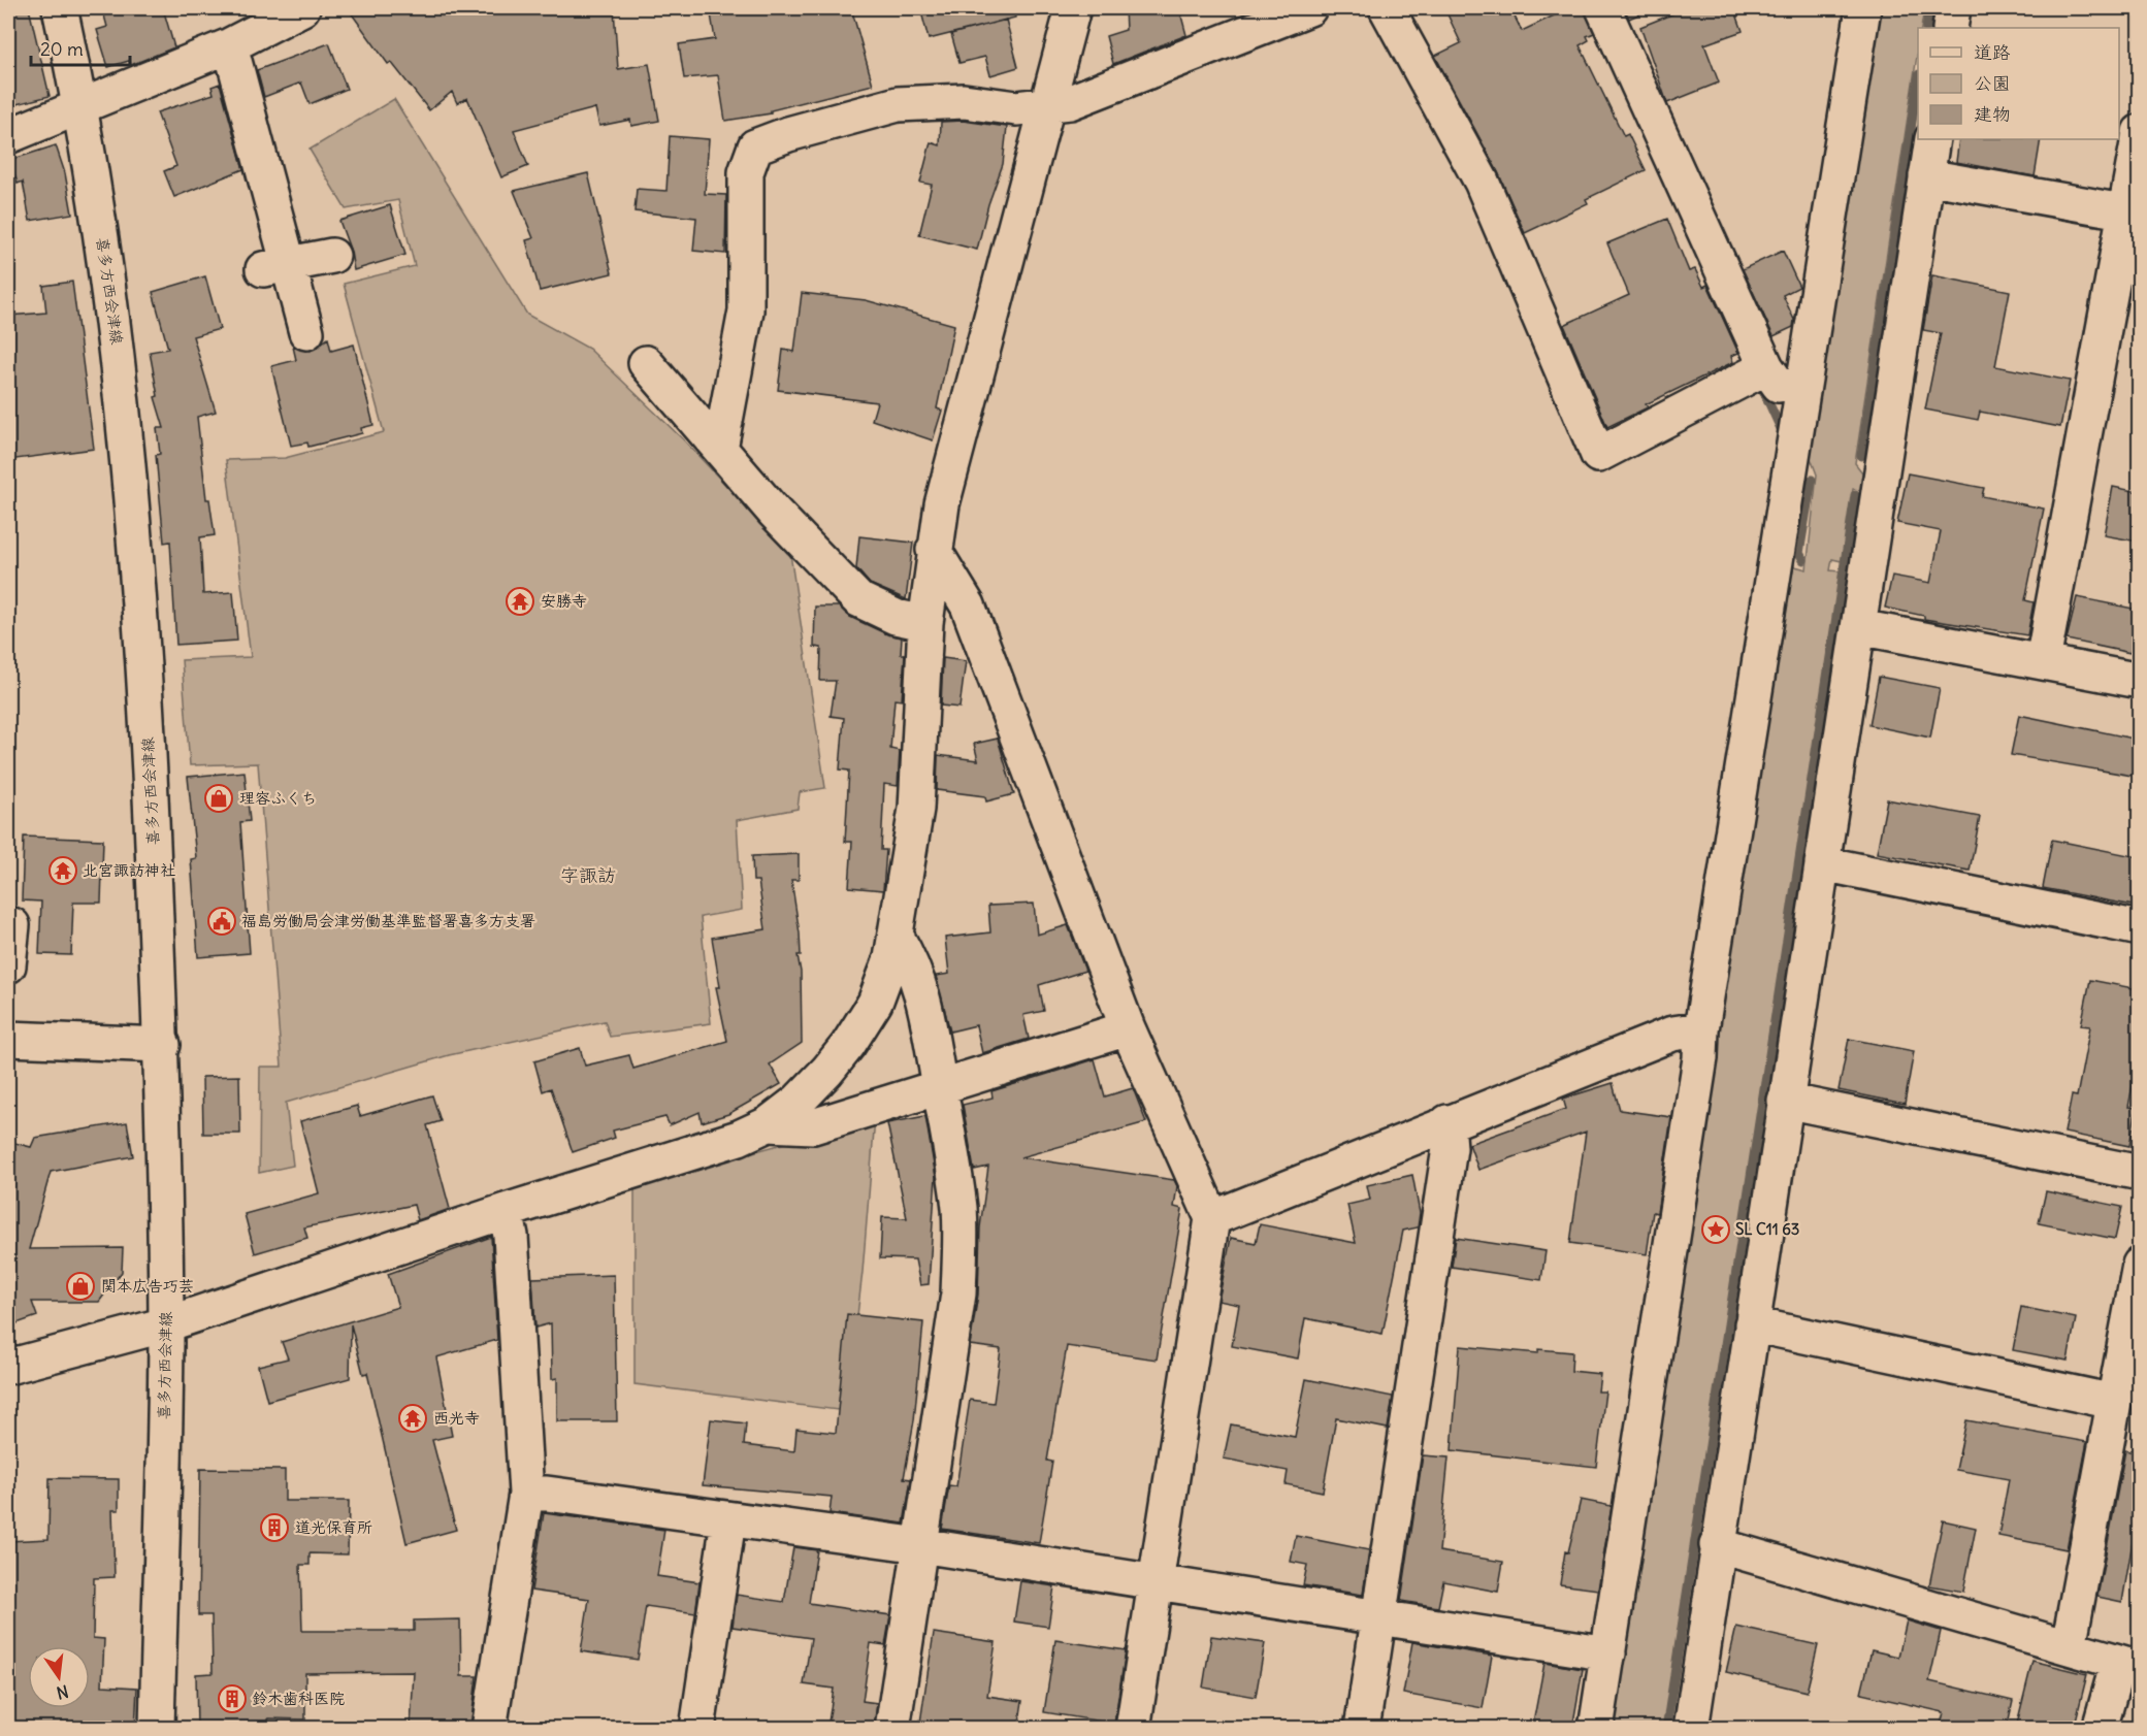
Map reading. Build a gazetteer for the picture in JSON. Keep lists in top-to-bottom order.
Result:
{
  "streets": {
    "street": ["喜多方西会津線"]
  },
  "districts": ["字諏訪"],
  "places": {
    "temple": ["安勝寺", "北宮諏訪神社", "西光寺"],
    "shop": ["理容ふくち", "関本広告巧芸"],
    "public building": ["福島労働局会津労働基準監督署喜多方支署"],
    "place": ["SL C11 63"],
    "building": ["道光保育所", "鈴木歯科医院"]
  },
  "legend": ["道路", "公園", "建物"],
  "scale_bar": "20 m",
  "north": "bottom"
}
